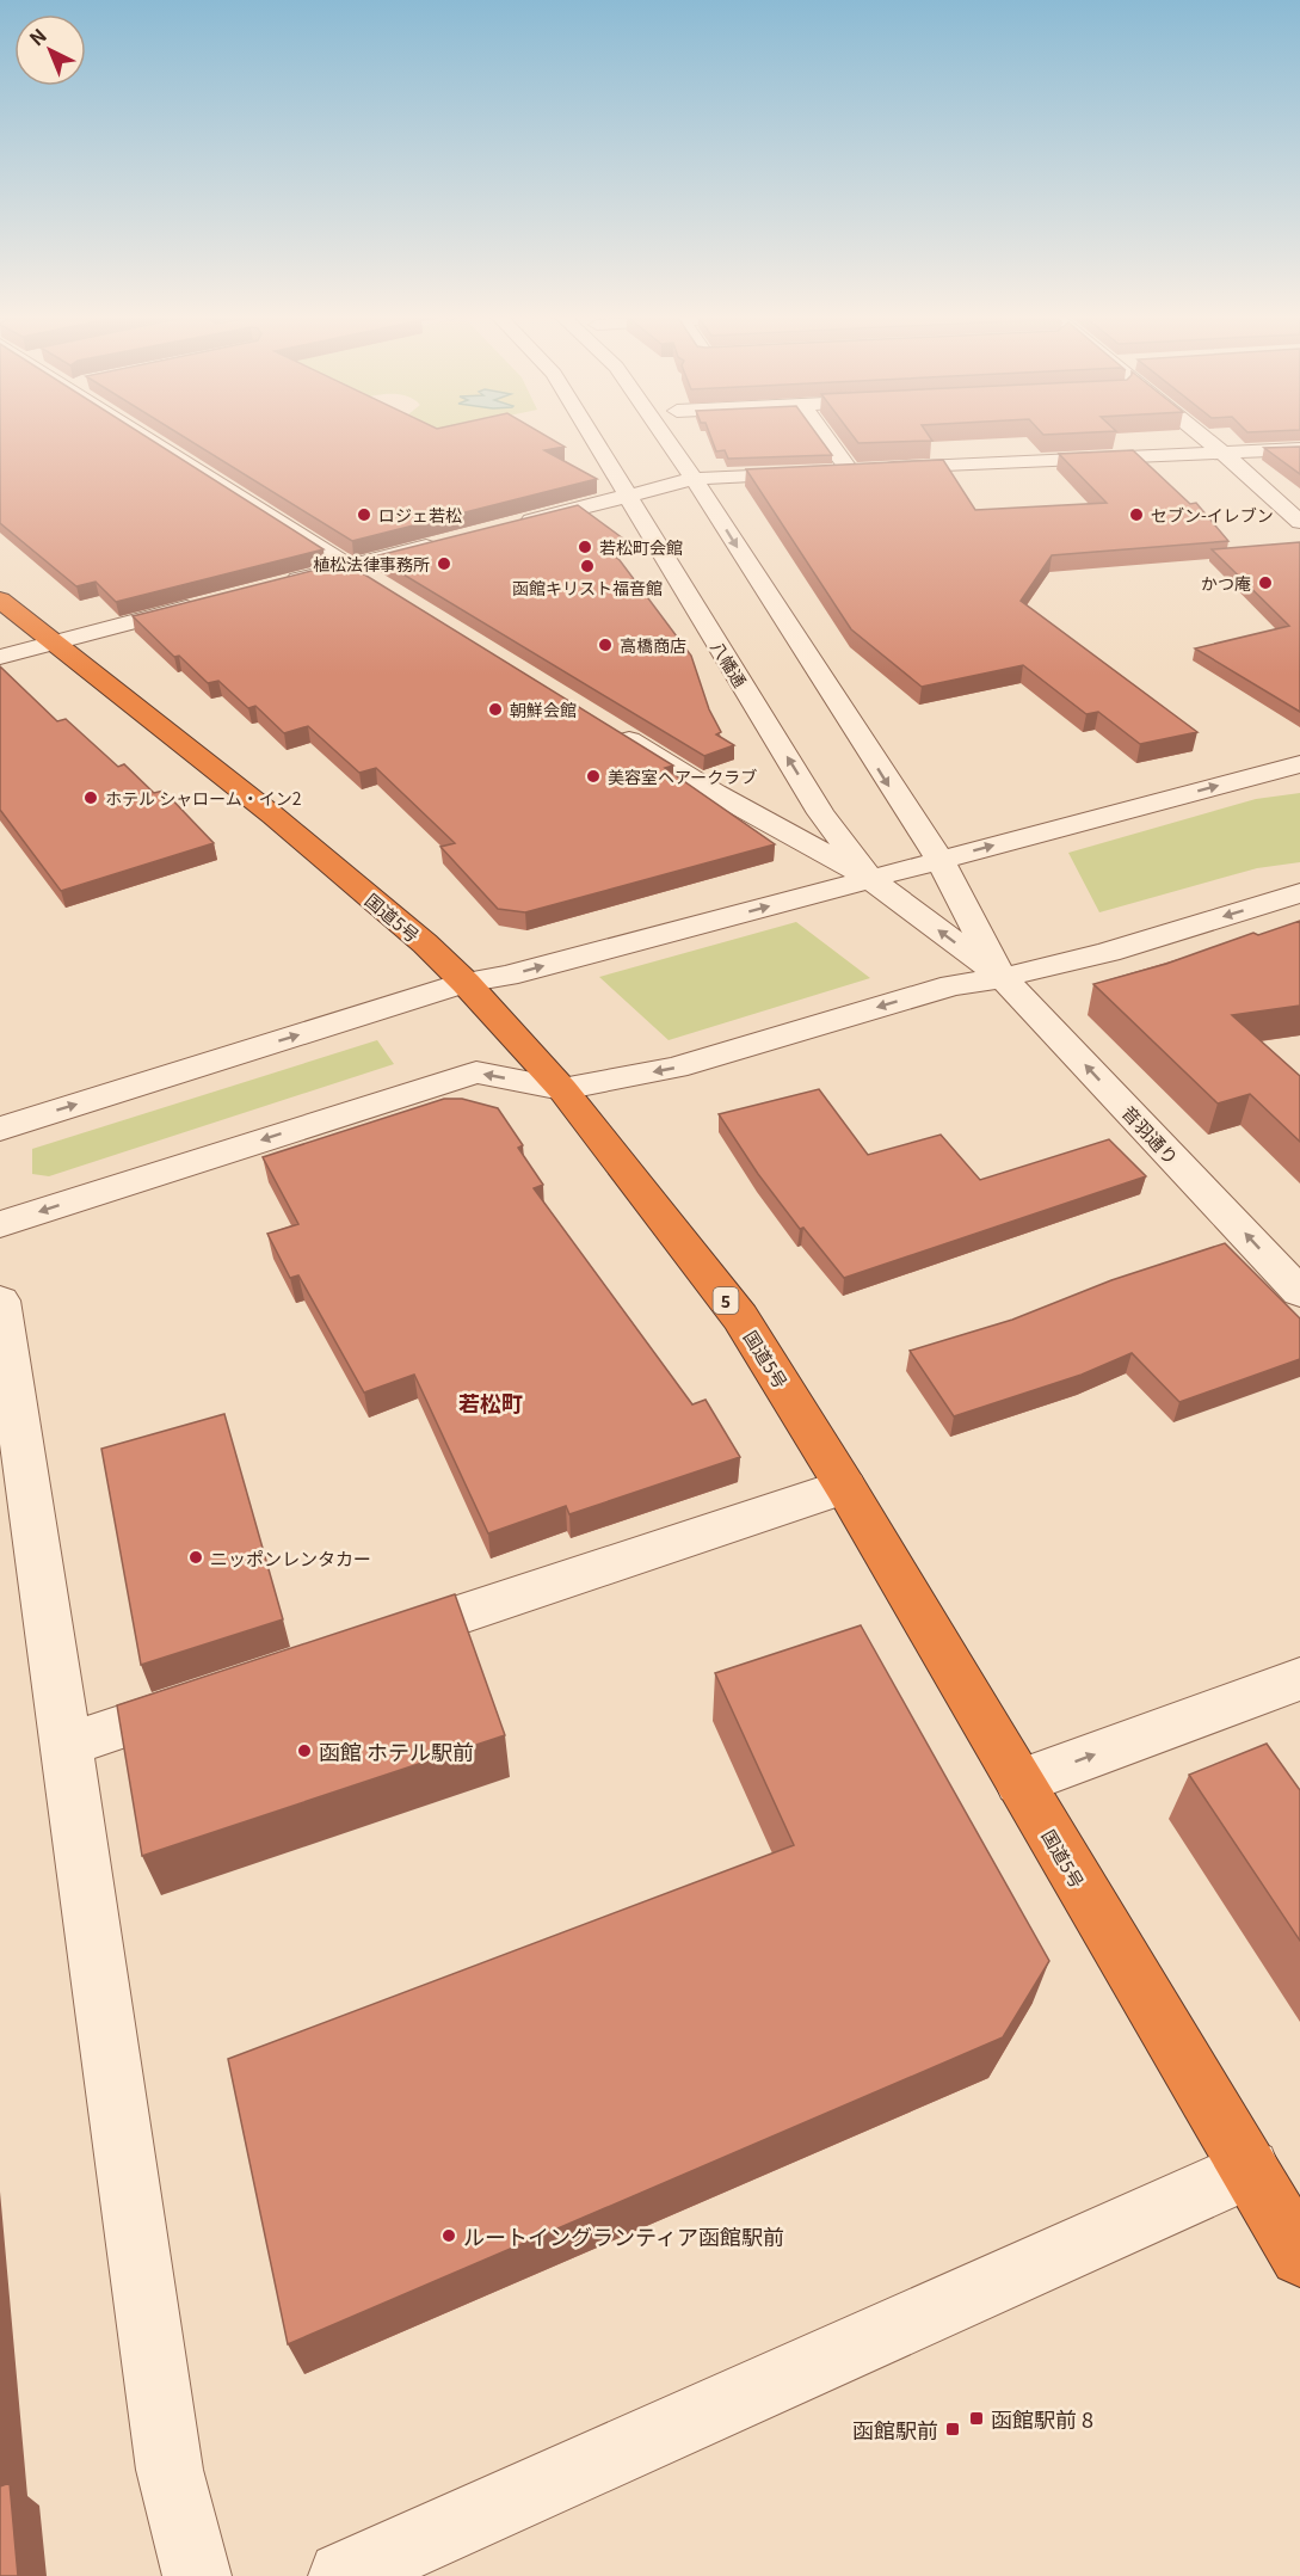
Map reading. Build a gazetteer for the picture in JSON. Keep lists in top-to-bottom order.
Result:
{
  "streets": {
    "highway": ["国道5号", "5"],
    "street": ["八幡通", "音羽通り"]
  },
  "crossings": [
    ["八幡通", "音羽通り"]
  ],
  "one_way": ["音羽通り"],
  "districts": ["若松町"],
  "places": {
    "other": [
      "ロジェ若松",
      "セブン-イレブン",
      "若松町会館",
      "植松法律事務所",
      "函館キリスト福音館",
      "かつ庵",
      "高橋商店",
      "朝鮮会館",
      "美容室ヘアークラブ",
      "ホテル シャローム・イン2",
      "ニッポンレンタカー",
      "函館 ホテル駅前",
      "ルートイングランティア函館駅前"
    ],
    "transit": ["函館駅前 8", "函館駅前"]
  },
  "north": "top left"
}
